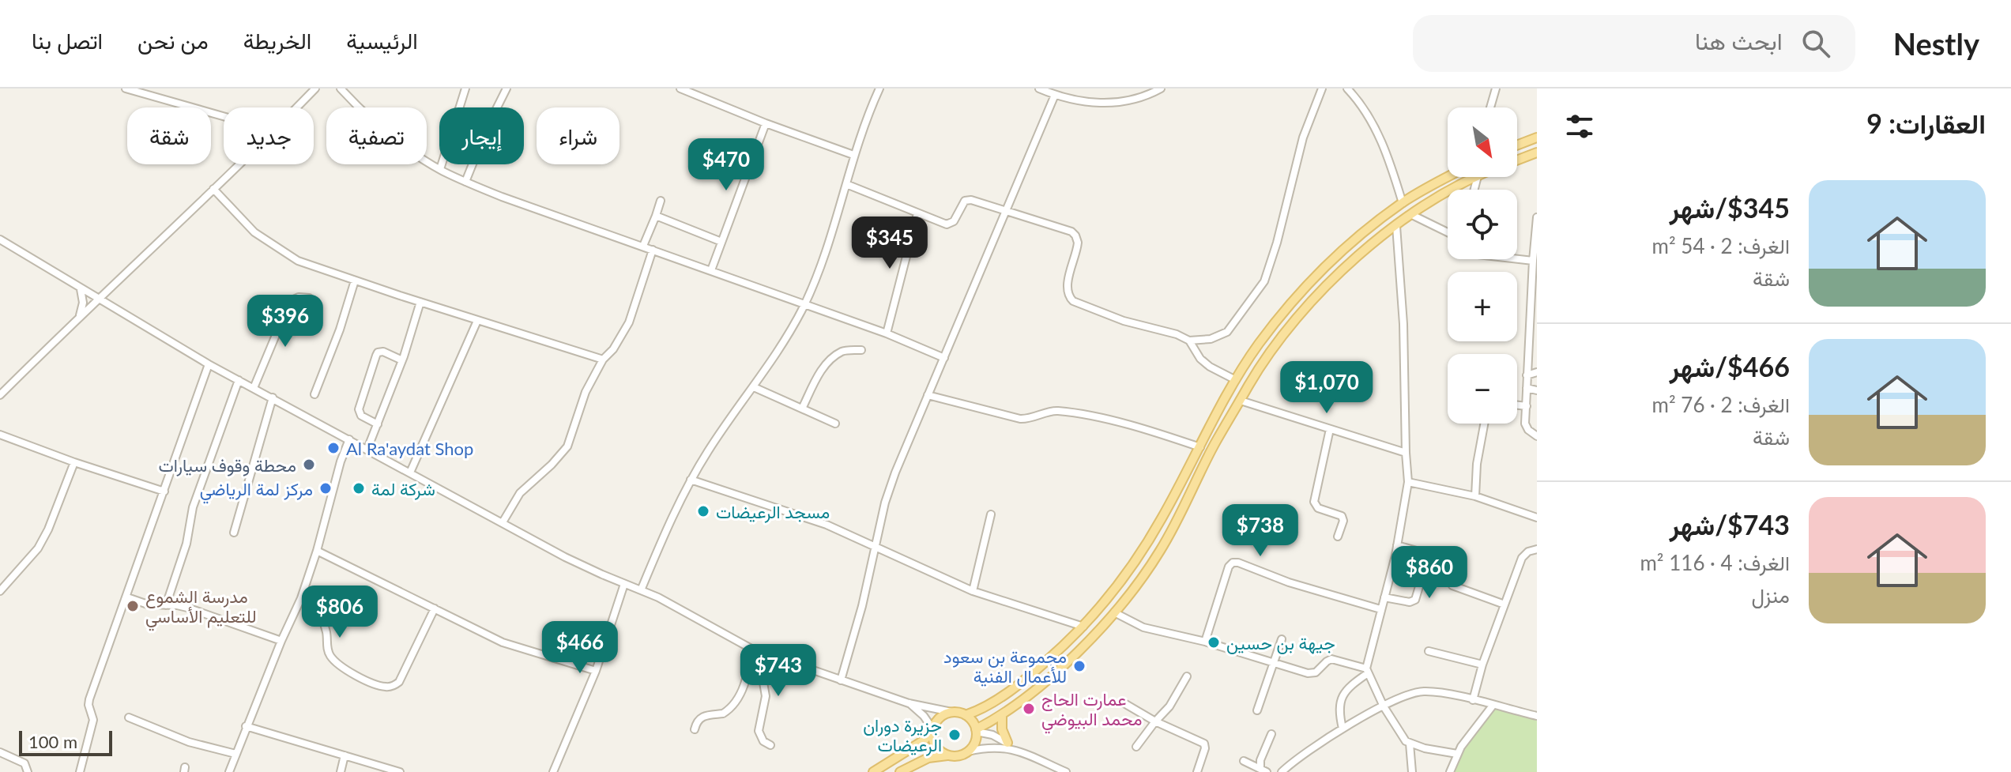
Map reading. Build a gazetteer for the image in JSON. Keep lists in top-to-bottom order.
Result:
{
  "places": [
    "Al Ra'aydat Shop",
    "محطة وقوف سيارات",
    "مركز لمة الرياضي",
    "شركة لمة",
    "مسجد الرعيضات",
    "مدرسة الشموع للتعليم الأساسي",
    "جيهة بن حسين",
    "مجموعة بن سعود للأعمال الفنية",
    "عمارت الحاج محمد البيوضي",
    "جزيرة دوران الرعيضات"
  ],
  "scale_bar": "100 m",
  "north": "bottom right",
  "page": {
    "header": "Nestly",
    "search": "ابحث هنا",
    "nav": [
      "الرئيسية",
      "الخريطة",
      "من نحن",
      "اتصل بنا"
    ],
    "heading": "العقارات: 9",
    "map_buttons": ["+", "−"],
    "chip": [
      "شراء",
      "إيجار",
      "تصفية",
      "جديد",
      "شقة"
    ],
    "price": [
      "$470",
      "$345",
      "$396",
      "$1,070",
      "$738",
      "$860",
      "$806",
      "$466",
      "$743"
    ],
    "list": [
      {
        "name": "$345/شهر",
        "note": "الغرف: 2 · 54 m² · شقة"
      },
      {
        "name": "$466/شهر",
        "note": "الغرف: 2 · 76 m² · شقة"
      },
      {
        "name": "$743/شهر",
        "note": "الغرف: 4 · 116 m² · منزل"
      }
    ],
    "scale": "100 m"
  }
}
